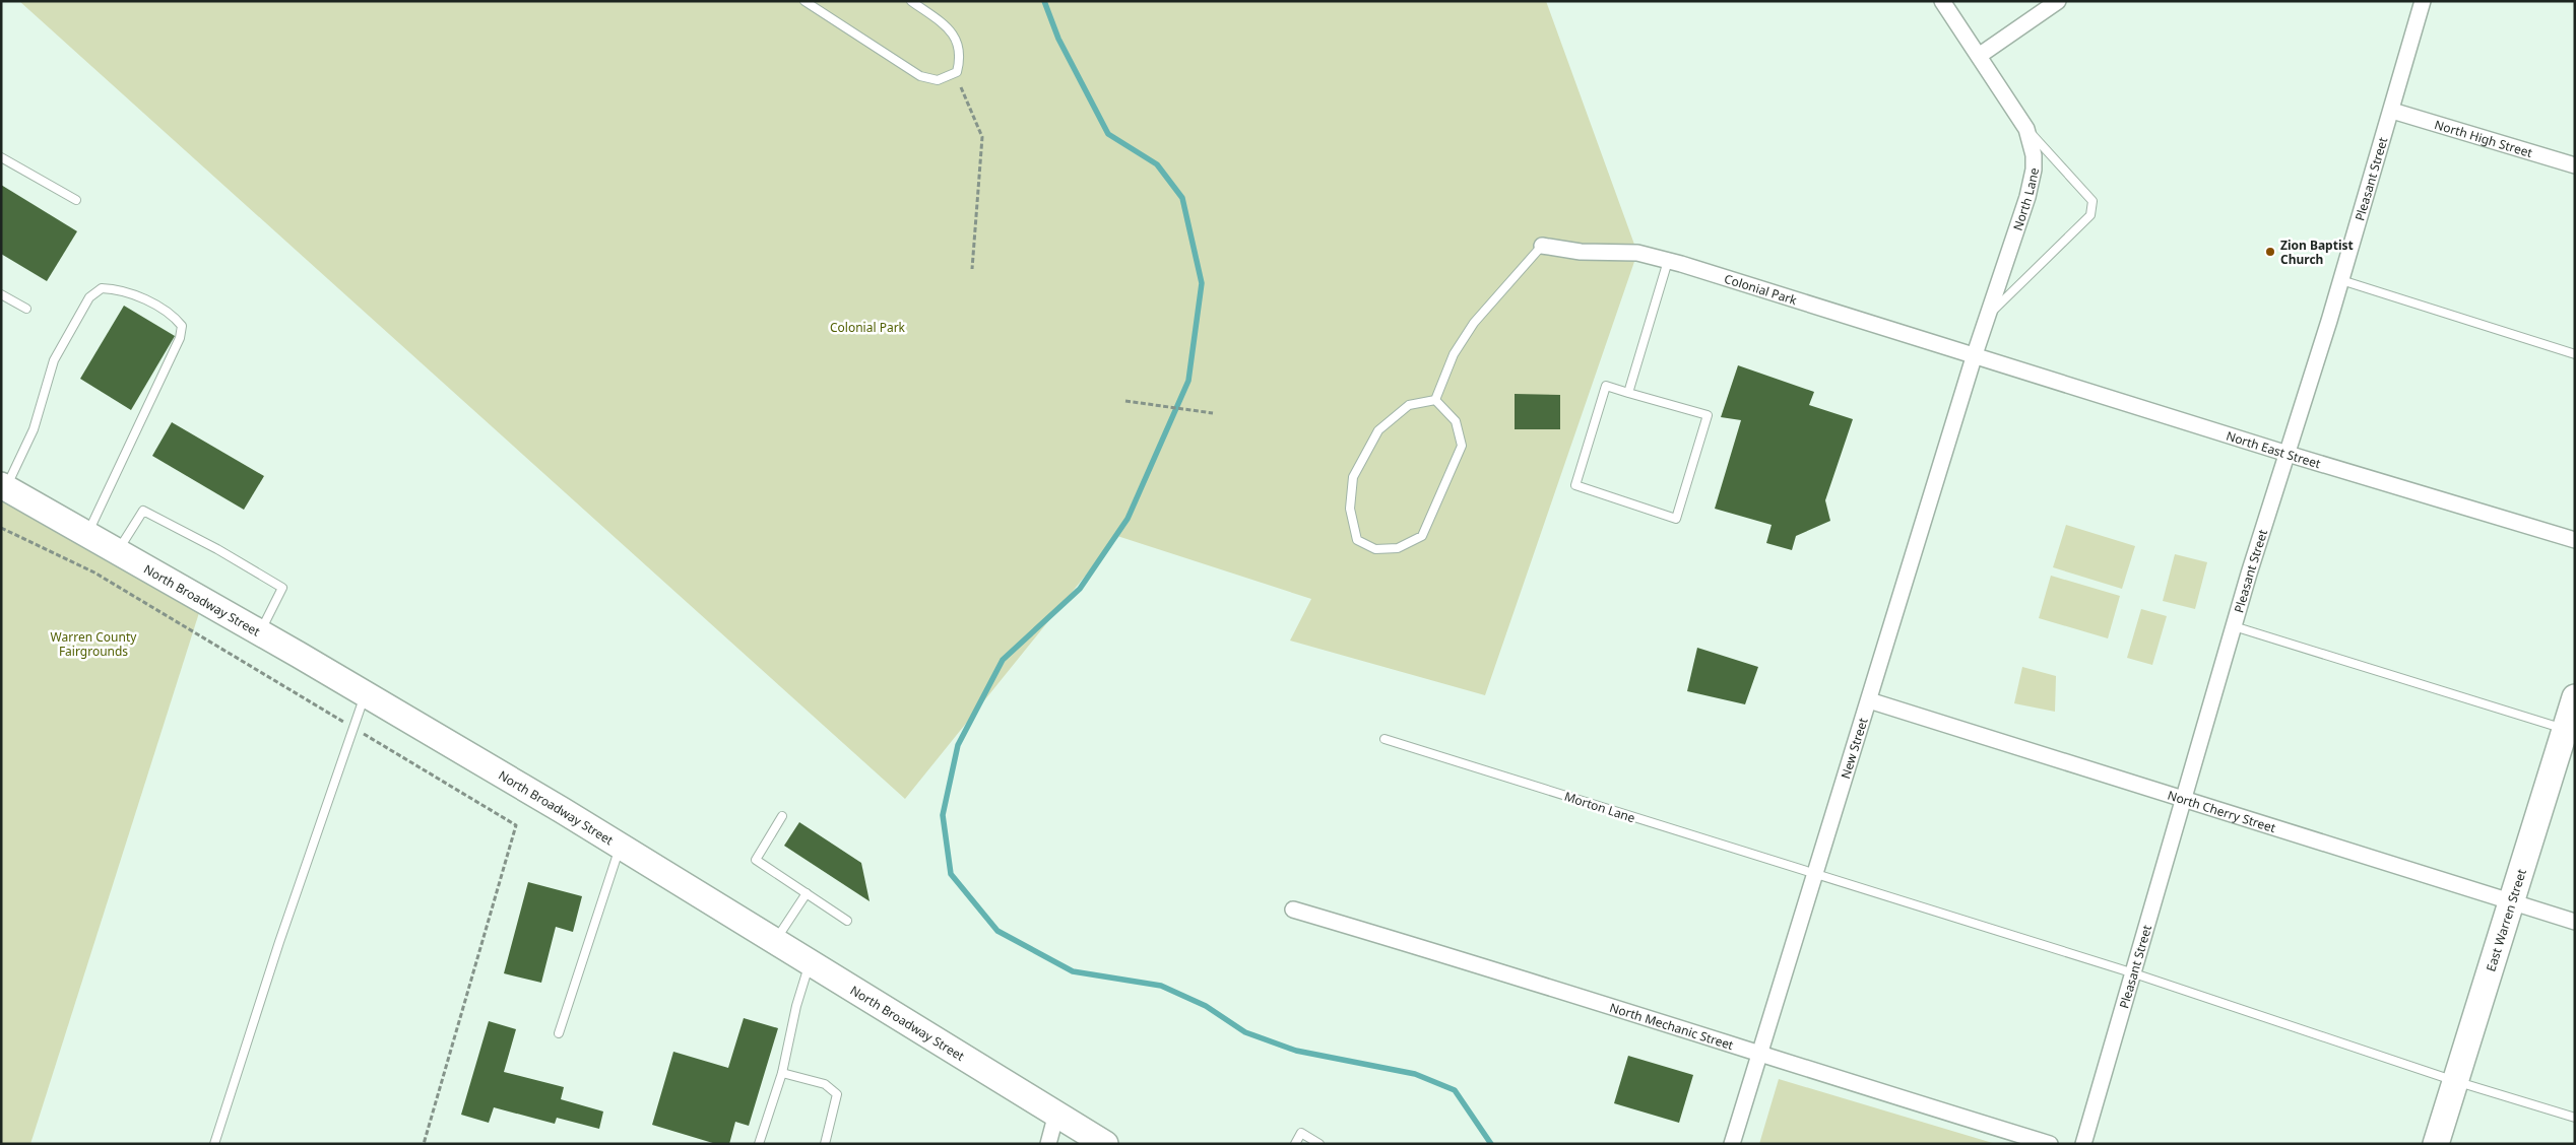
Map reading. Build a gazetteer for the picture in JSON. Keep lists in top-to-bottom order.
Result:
{
  "streets": {
    "main road": ["North Broadway Street", "East Warren Street"],
    "street": [
      "North High Street",
      "Pleasant Street",
      "North Lane",
      "Colonial Park",
      "North East Street",
      "New Street",
      "North Cherry Street",
      "North Mechanic Street"
    ],
    "lane": ["Morton Lane"]
  },
  "crossings": [
    ["North High Street", "Pleasant Street"],
    ["Pleasant Street", "North East Street"],
    ["Pleasant Street", "Morton Lane"],
    ["Pleasant Street", "North Cherry Street"],
    ["North Lane", "Colonial Park"],
    ["North Lane", "North East Street"],
    ["North Lane", "New Street"],
    ["Colonial Park", "North East Street"],
    ["Colonial Park", "New Street"],
    ["North East Street", "New Street"],
    ["New Street", "Morton Lane"],
    ["New Street", "North Cherry Street"],
    ["New Street", "North Mechanic Street"],
    ["Morton Lane", "East Warren Street"],
    ["North Cherry Street", "East Warren Street"]
  ],
  "parks": ["Colonial Park", "Warren County Fairgrounds"],
  "places": ["Zion Baptist Church"]
}
